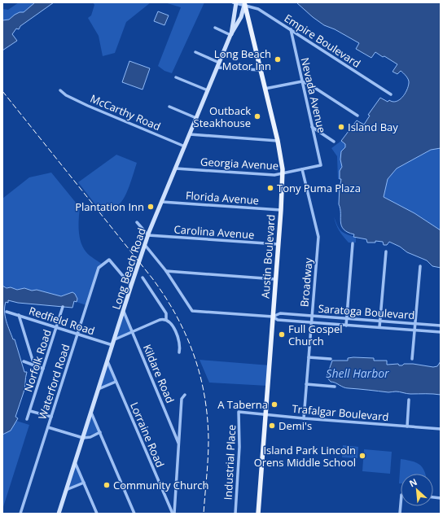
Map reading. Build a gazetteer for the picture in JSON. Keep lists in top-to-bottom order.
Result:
{
  "streets": {
    "main road": ["Austin Boulevard", "Long Beach Road"],
    "street": [
      "Empire Boulevard",
      "Nevada Avenue",
      "McCarthy Road",
      "Georgia Avenue",
      "Florida Avenue",
      "Carolina Avenue",
      "Broadway",
      "Saratoga Boulevard",
      "Redfield Road",
      "Norfolk Road",
      "Kildare Road",
      "Waterford Road",
      "Trafalgar Boulevard",
      "Lorraine Road",
      "Industrial Place"
    ]
  },
  "crossings": [
    ["Empire Boulevard", "Nevada Avenue"],
    ["Empire Boulevard", "Austin Boulevard"],
    ["Empire Boulevard", "Long Beach Road"],
    ["Nevada Avenue", "Georgia Avenue"],
    ["McCarthy Road", "Long Beach Road"],
    ["Georgia Avenue", "Austin Boulevard"],
    ["Georgia Avenue", "Long Beach Road"],
    ["Georgia Avenue", "Broadway"],
    ["Florida Avenue", "Austin Boulevard"],
    ["Florida Avenue", "Long Beach Road"],
    ["Carolina Avenue", "Austin Boulevard"],
    ["Carolina Avenue", "Long Beach Road"],
    ["Austin Boulevard", "Long Beach Road"],
    ["Austin Boulevard", "Saratoga Boulevard"],
    ["Austin Boulevard", "Trafalgar Boulevard"],
    ["Long Beach Road", "Redfield Road"],
    ["Long Beach Road", "Kildare Road"],
    ["Long Beach Road", "Waterford Road"],
    ["Long Beach Road", "Lorraine Road"],
    ["Broadway", "Saratoga Boulevard"],
    ["Broadway", "Trafalgar Boulevard"],
    ["Redfield Road", "Norfolk Road"],
    ["Redfield Road", "Waterford Road"],
    ["Trafalgar Boulevard", "Industrial Place"]
  ],
  "water": ["Shell Harbor"],
  "places": [
    "Long Beach Motor Inn",
    "Outback Steakhouse",
    "Island Bay",
    "Tony Puma Plaza",
    "Plantation Inn",
    "Full Gospel Church",
    "A Taberna",
    "Demi's",
    "Island Park Lincoln Orens Middle School",
    "Community Church"
  ],
  "north": "top left"
}
